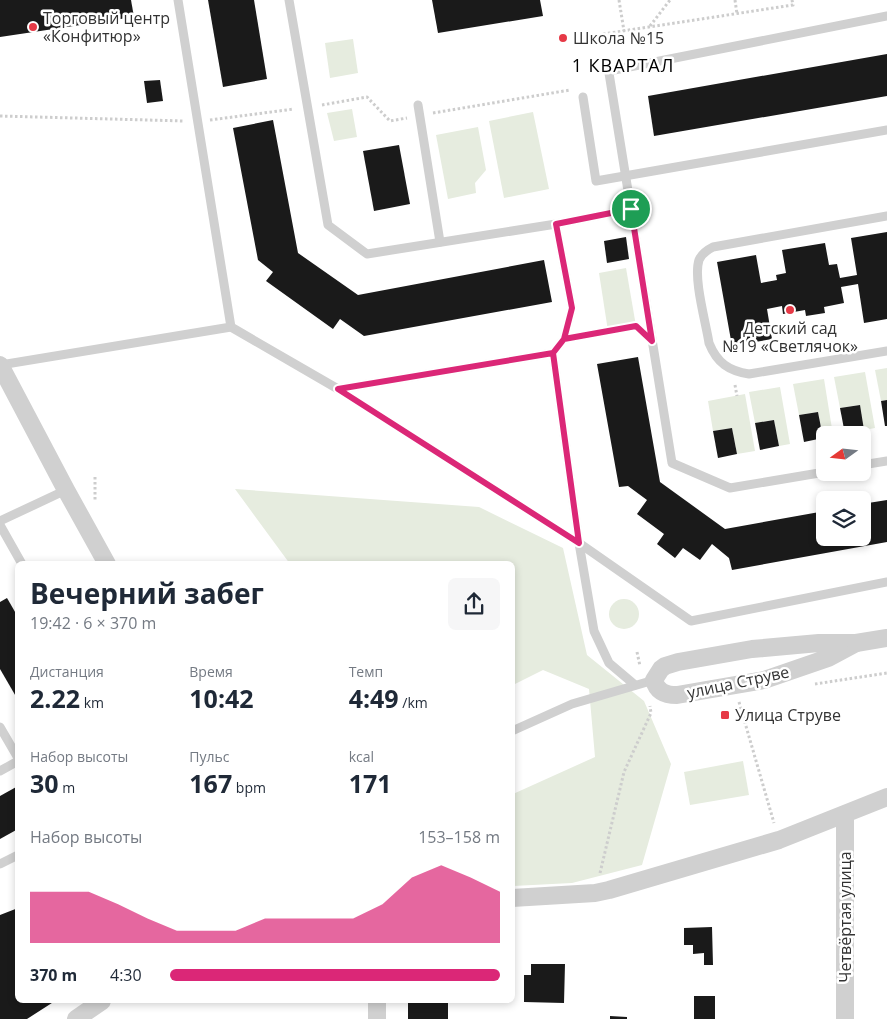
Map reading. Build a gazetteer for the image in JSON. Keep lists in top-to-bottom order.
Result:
{
  "streets": {
    "street": ["улица Струве", "Четвёртая улица"]
  },
  "districts": ["1 КВАРТАЛ"],
  "places": {
    "other": ["Торговый центр «Конфитюр»", "Школа №15", "Детский сад №19 «Светлячок»"],
    "transit": ["Улица Струве"]
  },
  "north": "left",
  "page": {
    "heading": ["Вечерний забег", "19:42 · 6 × 370 m"],
    "stats": [
      ["Дистанция", "2.22 km"],
      ["Время", "10:42"],
      ["Темп", "4:49 /km"],
      ["Набор высоты", "30 m"],
      ["Пульс", "167 bpm"],
      ["kcal", "171"]
    ],
    "chart": ["Набор высоты", "153–158 m"],
    "list": [
      {
        "name": "370 m",
        "note": "4:30"
      }
    ]
  }
}
